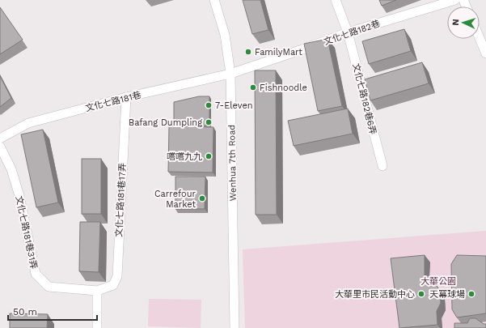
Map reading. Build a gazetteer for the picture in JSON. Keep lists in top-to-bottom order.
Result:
{
  "streets": {
    "street": [
      "文化七路182巷",
      "文化七路182巷6弄",
      "文化七路181巷",
      "Wenhua 7th Road",
      "文化七路181巷17弄",
      "文化七路181巷31弄"
    ]
  },
  "crossings": [
    ["文化七路182巷", "文化七路182巷6弄"],
    ["文化七路182巷", "文化七路181巷"],
    ["文化七路182巷", "Wenhua 7th Road"],
    ["文化七路181巷", "Wenhua 7th Road"],
    ["文化七路181巷", "文化七路181巷17弄"],
    ["文化七路181巷17弄", "文化七路181巷31弄"]
  ],
  "parks": ["大華公園"],
  "places": [
    "FamilyMart",
    "Fishnoodle",
    "7-Eleven",
    "Bafang Dumpling",
    "嚐嚐九九",
    "Carrefour Market",
    "大華里市民活動中心",
    "天冪球場"
  ],
  "scale_bar": "50 m",
  "north": "left"
}
